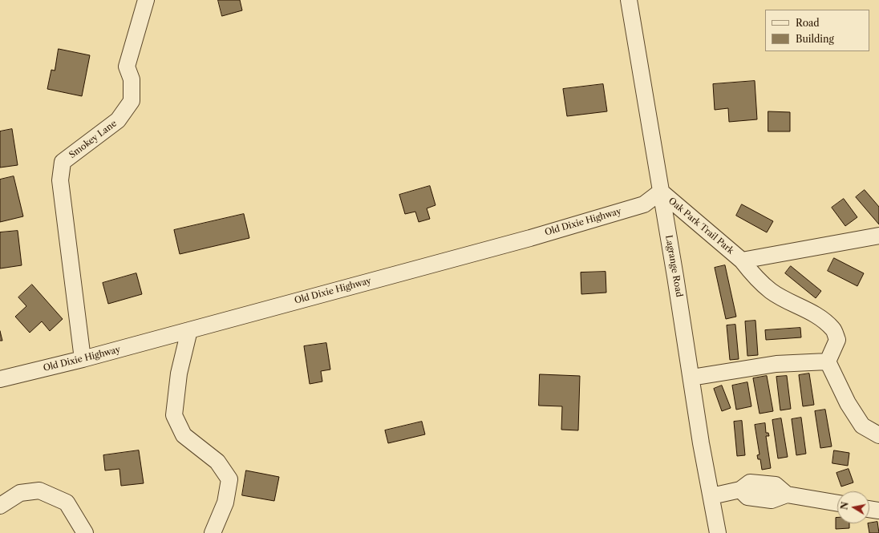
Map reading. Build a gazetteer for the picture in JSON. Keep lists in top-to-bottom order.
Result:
{
  "streets": {
    "street": [
      "Smokey Lane",
      "Old Dixie Highway",
      "Oak Park Trail Park",
      "Lagrange Road"
    ]
  },
  "crossings": [
    ["Smokey Lane", "Old Dixie Highway"],
    ["Old Dixie Highway", "Oak Park Trail Park"],
    ["Old Dixie Highway", "Lagrange Road"],
    ["Oak Park Trail Park", "Lagrange Road"]
  ],
  "legend": ["Road", "Building"],
  "north": "left"
}
